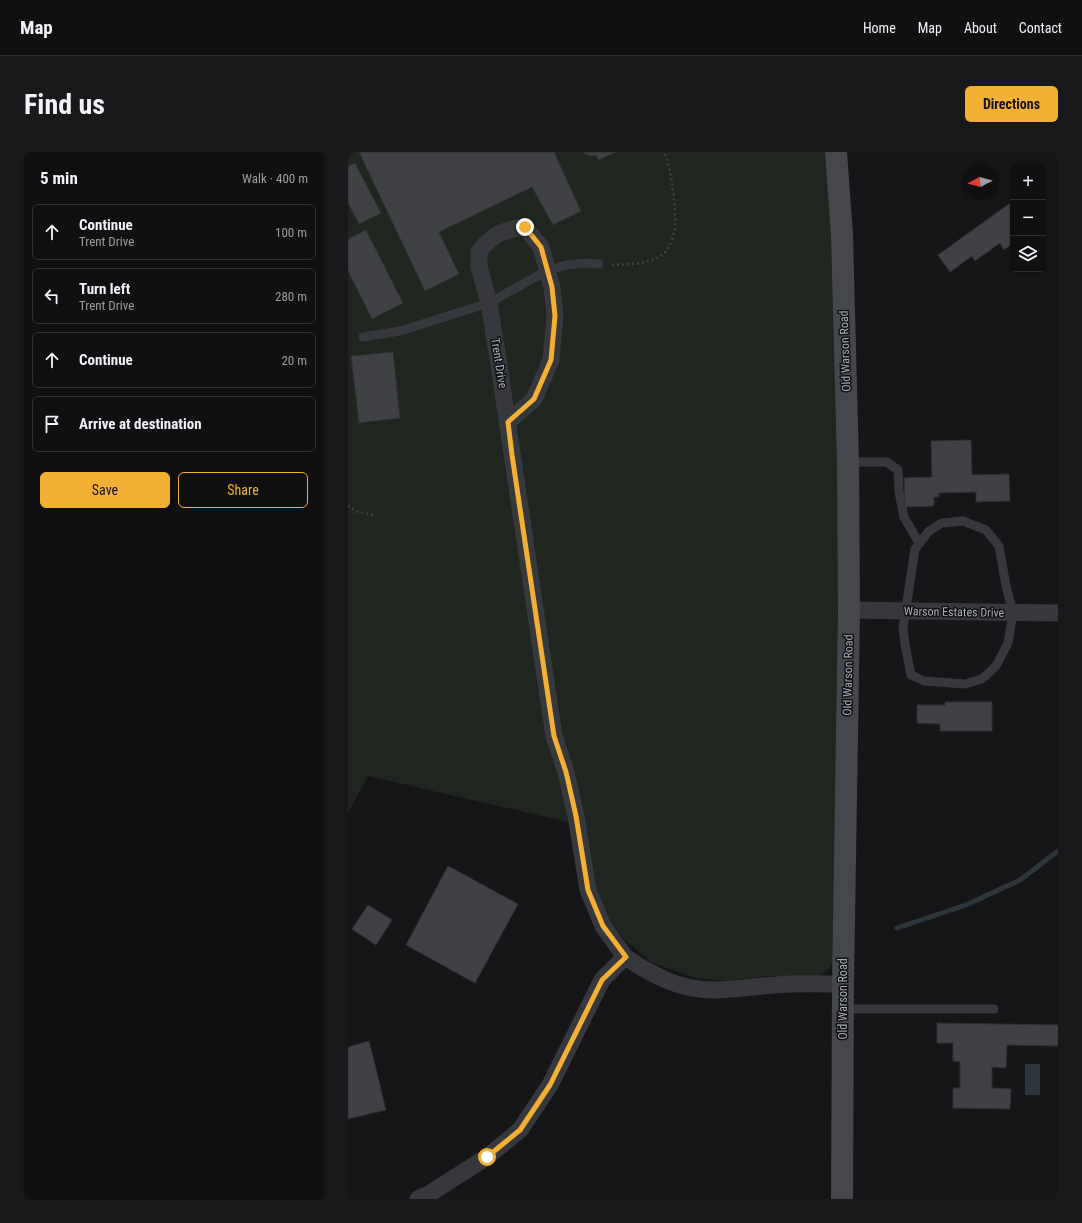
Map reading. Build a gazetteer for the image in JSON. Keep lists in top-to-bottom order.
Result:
{
  "streets": {
    "street": ["Old Warson Road", "Trent Drive", "Warson Estates Drive"]
  },
  "crossings": [
    ["Old Warson Road", "Trent Drive"],
    ["Old Warson Road", "Warson Estates Drive"]
  ],
  "north": "left",
  "page": {
    "header": "Map",
    "nav": [
      "Home",
      "Map",
      "About",
      "Contact"
    ],
    "buttons": [
      "Directions",
      ["Save", "Share"]
    ],
    "title": "Find us",
    "heading": ["5 min", "Walk · 400 m"],
    "map_buttons": ["+", "−"],
    "list": [
      ["Continue", "Trent Drive", "100 m"],
      ["Turn left", "Trent Drive", "280 m"],
      ["Continue", "20 m"],
      "Arrive at destination"
    ]
  }
}
